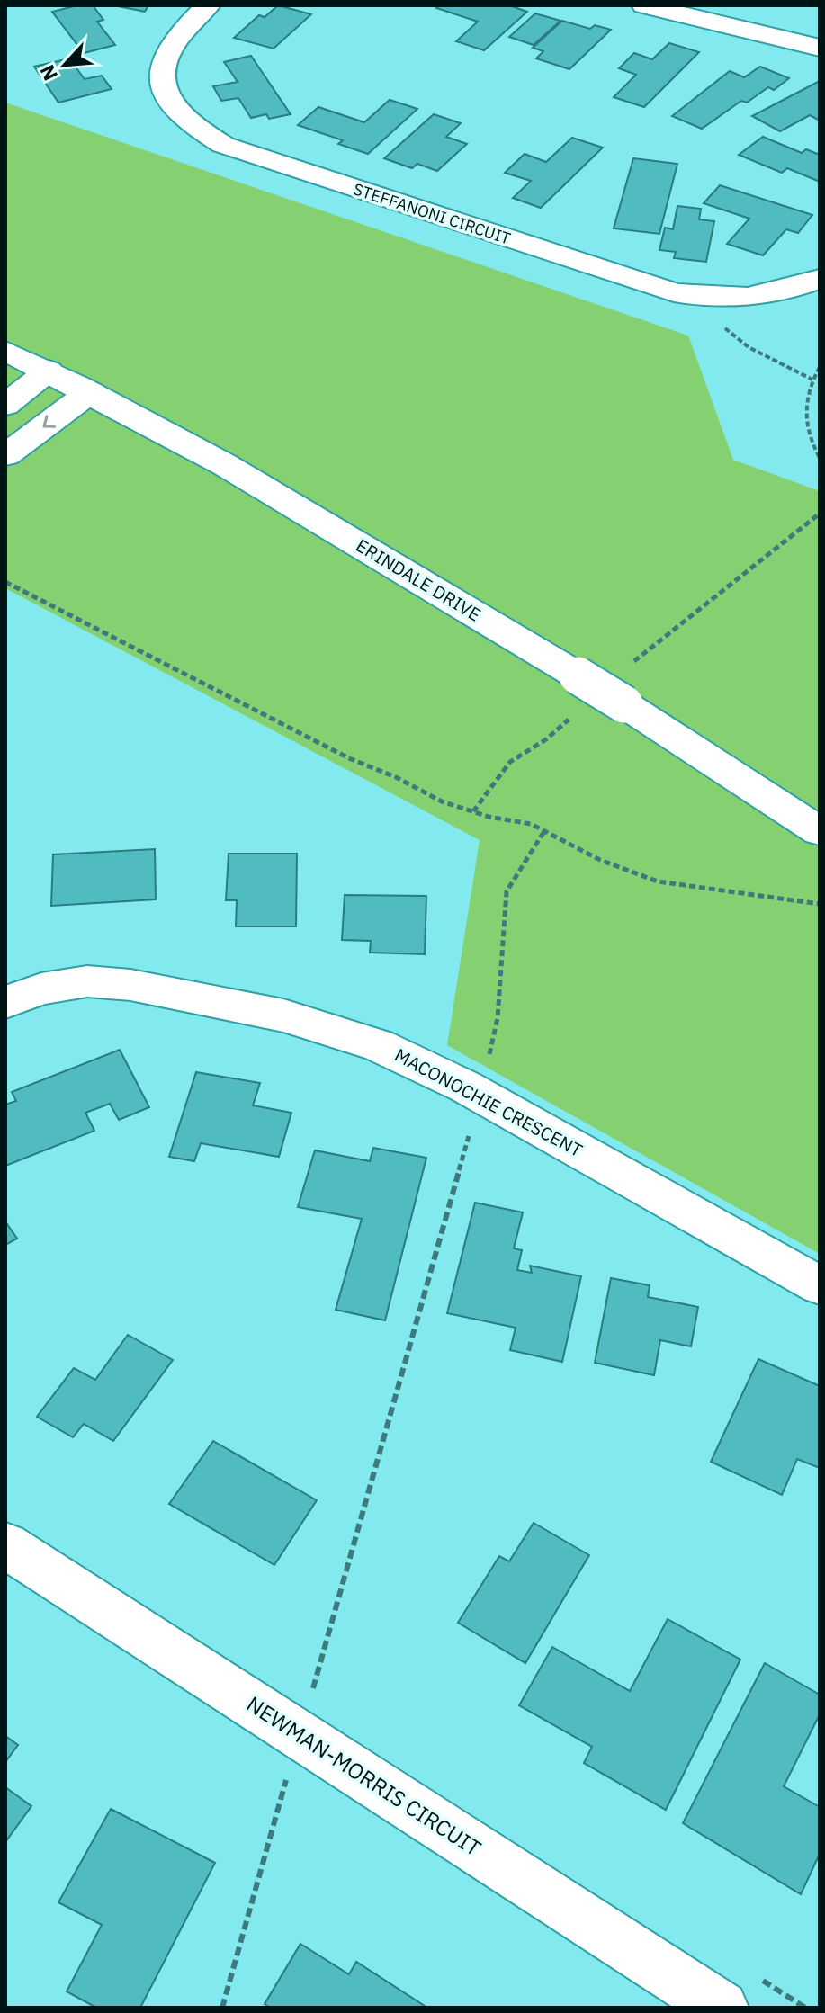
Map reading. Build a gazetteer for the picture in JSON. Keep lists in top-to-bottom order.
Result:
{
  "streets": {
    "street": [
      "STEFFANONI CIRCUIT",
      "ERINDALE DRIVE",
      "MACONOCHIE CRESCENT",
      "NEWMAN-MORRIS CIRCUIT"
    ]
  },
  "north": "bottom left"
}
